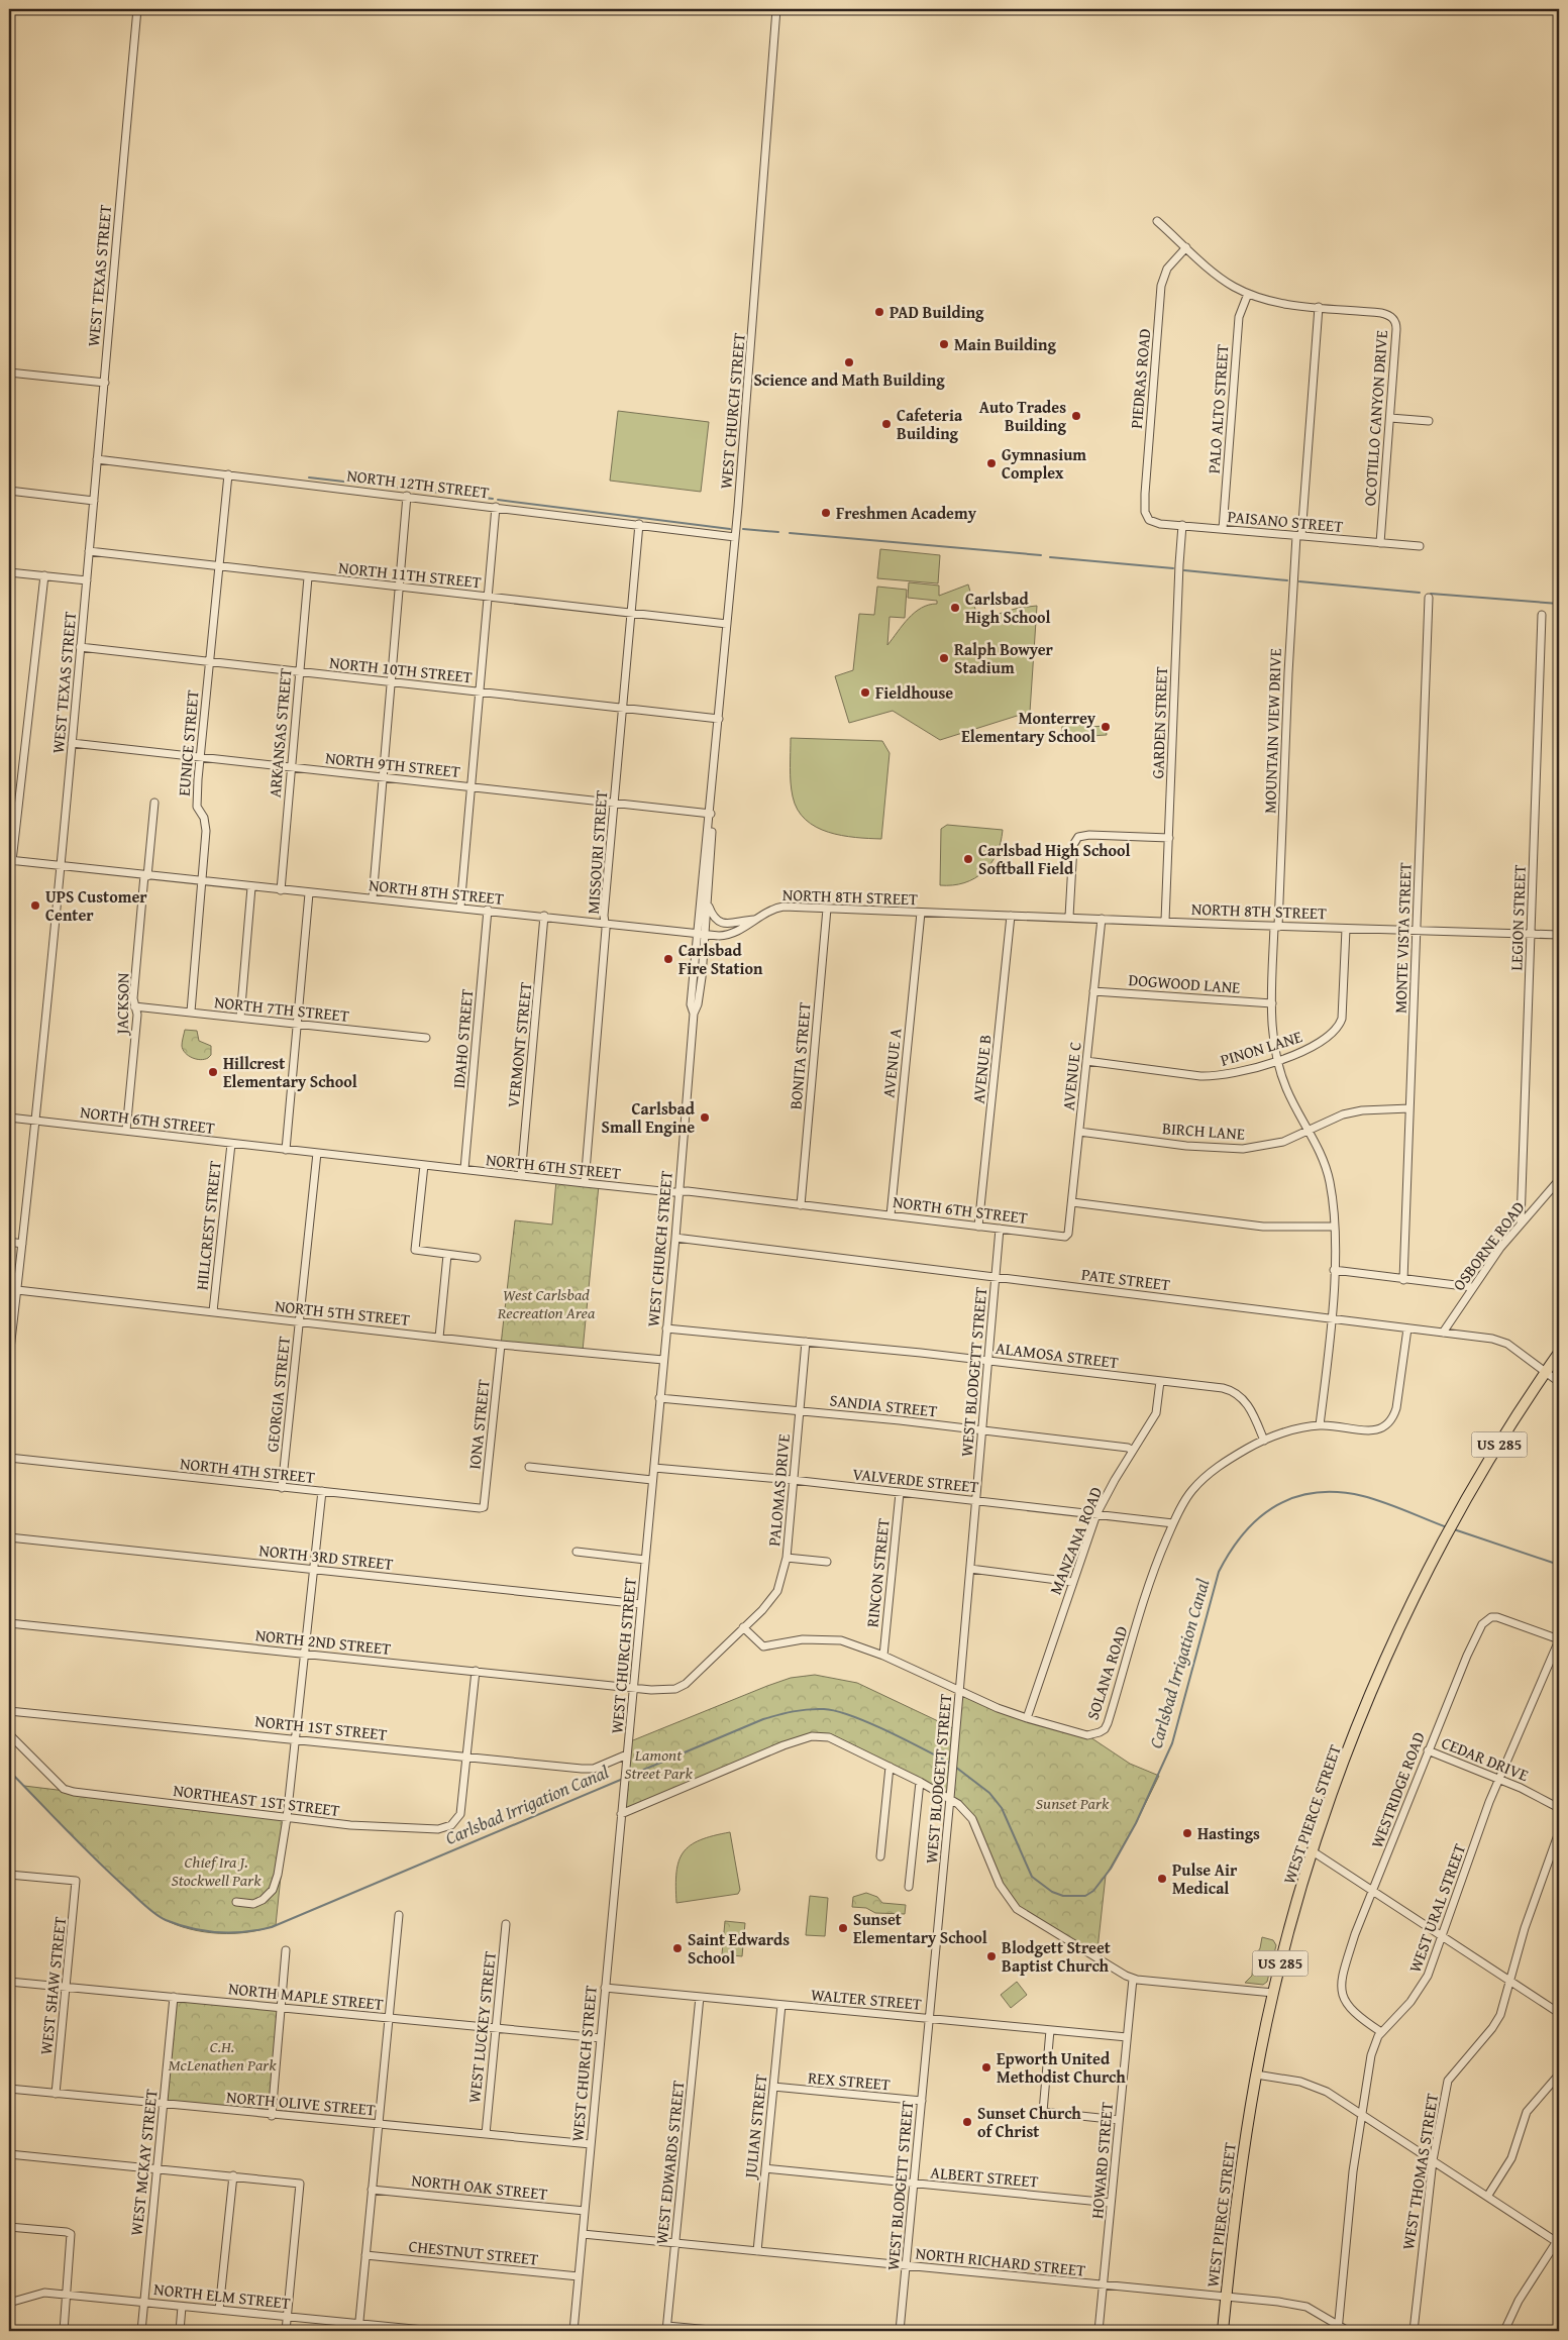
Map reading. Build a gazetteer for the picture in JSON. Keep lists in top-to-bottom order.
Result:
{
  "streets": {
    "highway": ["US 285", "WEST PIERCE STREET"],
    "street": [
      "WEST TEXAS STREET",
      "PIEDRAS ROAD",
      "PALO ALTO STREET",
      "WEST CHURCH STREET",
      "OCOTILLO CANYON DRIVE",
      "NORTH 12TH STREET",
      "PAISANO STREET",
      "NORTH 11TH STREET",
      "NORTH 10TH STREET",
      "GARDEN STREET",
      "MOUNTAIN VIEW DRIVE",
      "ARKANSAS STREET",
      "EUNICE STREET",
      "NORTH 9TH STREET",
      "MISSOURI STREET",
      "NORTH 8TH STREET",
      "LEGION STREET",
      "MONTE VISTA STREET",
      "DOGWOOD LANE",
      "JACKSON",
      "NORTH 7TH STREET",
      "IDAHO STREET",
      "VERMONT STREET",
      "PINON LANE",
      "BONITA STREET",
      "AVENUE A",
      "AVENUE B",
      "AVENUE C",
      "NORTH 6TH STREET",
      "BIRCH LANE",
      "HILLCREST STREET",
      "OSBORNE ROAD",
      "PATE STREET",
      "NORTH 5TH STREET",
      "ALAMOSA STREET",
      "WEST BLODGETT STREET",
      "GEORGIA STREET",
      "SANDIA STREET",
      "IONA STREET",
      "NORTH 4TH STREET",
      "VALVERDE STREET",
      "PALOMAS DRIVE",
      "MANZANA ROAD",
      "NORTH 3RD STREET",
      "RINCON STREET",
      "NORTH 2ND STREET",
      "SOLANA ROAD",
      "NORTH 1ST STREET",
      "CEDAR DRIVE",
      "WESTRIDGE ROAD",
      "NORTHEAST 1ST STREET",
      "WEST URAL STREET",
      "WEST SHAW STREET",
      "NORTH MAPLE STREET",
      "WALTER STREET",
      "WEST LUCKEY STREET",
      "REX STREET",
      "NORTH OLIVE STREET",
      "JULIAN STREET",
      "HOWARD STREET",
      "WEST MCKAY STREET",
      "WEST EDWARDS STREET",
      "WEST THOMAS STREET",
      "ALBERT STREET",
      "NORTH OAK STREET",
      "CHESTNUT STREET",
      "NORTH RICHARD STREET",
      "NORTH ELM STREET"
    ]
  },
  "crossings": [
    ["WEST TEXAS STREET", "NORTH 12TH STREET"],
    ["WEST TEXAS STREET", "NORTH 11TH STREET"],
    ["WEST TEXAS STREET", "NORTH 10TH STREET"],
    ["WEST TEXAS STREET", "NORTH 9TH STREET"],
    ["WEST TEXAS STREET", "NORTH 8TH STREET"],
    ["WEST TEXAS STREET", "NORTH 6TH STREET"],
    ["WEST TEXAS STREET", "NORTH 5TH STREET"],
    ["PIEDRAS ROAD", "OCOTILLO CANYON DRIVE"],
    ["PIEDRAS ROAD", "PAISANO STREET"],
    ["PALO ALTO STREET", "OCOTILLO CANYON DRIVE"],
    ["PALO ALTO STREET", "PAISANO STREET"],
    ["WEST CHURCH STREET", "NORTH 12TH STREET"],
    ["WEST CHURCH STREET", "NORTH 11TH STREET"],
    ["WEST CHURCH STREET", "NORTH 10TH STREET"],
    ["WEST CHURCH STREET", "NORTH 9TH STREET"],
    ["WEST CHURCH STREET", "NORTH 8TH STREET"],
    ["WEST CHURCH STREET", "NORTH 6TH STREET"],
    ["WEST CHURCH STREET", "PATE STREET"],
    ["WEST CHURCH STREET", "NORTH 5TH STREET"],
    ["WEST CHURCH STREET", "ALAMOSA STREET"],
    ["WEST CHURCH STREET", "SANDIA STREET"],
    ["WEST CHURCH STREET", "VALVERDE STREET"],
    ["WEST CHURCH STREET", "NORTH 3RD STREET"],
    ["WEST CHURCH STREET", "NORTH 2ND STREET"],
    ["WEST CHURCH STREET", "NORTH 1ST STREET"],
    ["WEST CHURCH STREET", "NORTH MAPLE STREET"],
    ["WEST CHURCH STREET", "WALTER STREET"],
    ["WEST CHURCH STREET", "NORTH OLIVE STREET"],
    ["WEST CHURCH STREET", "NORTH OAK STREET"],
    ["WEST CHURCH STREET", "CHESTNUT STREET"],
    ["WEST CHURCH STREET", "NORTH RICHARD STREET"],
    ["OCOTILLO CANYON DRIVE", "PAISANO STREET"],
    ["OCOTILLO CANYON DRIVE", "MOUNTAIN VIEW DRIVE"],
    ["NORTH 12TH STREET", "EUNICE STREET"],
    ["NORTH 12TH STREET", "MISSOURI STREET"],
    ["PAISANO STREET", "GARDEN STREET"],
    ["PAISANO STREET", "MOUNTAIN VIEW DRIVE"],
    ["NORTH 11TH STREET", "ARKANSAS STREET"],
    ["NORTH 11TH STREET", "EUNICE STREET"],
    ["NORTH 11TH STREET", "MISSOURI STREET"],
    ["NORTH 10TH STREET", "ARKANSAS STREET"],
    ["NORTH 10TH STREET", "EUNICE STREET"],
    ["NORTH 10TH STREET", "MISSOURI STREET"],
    ["GARDEN STREET", "NORTH 8TH STREET"],
    ["MOUNTAIN VIEW DRIVE", "NORTH 8TH STREET"],
    ["MOUNTAIN VIEW DRIVE", "DOGWOOD LANE"],
    ["MOUNTAIN VIEW DRIVE", "PINON LANE"],
    ["MOUNTAIN VIEW DRIVE", "BIRCH LANE"],
    ["ARKANSAS STREET", "NORTH 9TH STREET"],
    ["ARKANSAS STREET", "NORTH 8TH STREET"],
    ["EUNICE STREET", "NORTH 9TH STREET"],
    ["EUNICE STREET", "NORTH 8TH STREET"],
    ["EUNICE STREET", "NORTH 7TH STREET"],
    ["NORTH 9TH STREET", "MISSOURI STREET"],
    ["MISSOURI STREET", "NORTH 8TH STREET"],
    ["MISSOURI STREET", "NORTH 6TH STREET"],
    ["NORTH 8TH STREET", "LEGION STREET"],
    ["NORTH 8TH STREET", "MONTE VISTA STREET"],
    ["NORTH 8TH STREET", "JACKSON"],
    ["NORTH 8TH STREET", "IDAHO STREET"],
    ["NORTH 8TH STREET", "VERMONT STREET"],
    ["NORTH 8TH STREET", "PINON LANE"],
    ["NORTH 8TH STREET", "BONITA STREET"],
    ["NORTH 8TH STREET", "AVENUE A"],
    ["NORTH 8TH STREET", "AVENUE B"],
    ["NORTH 8TH STREET", "AVENUE C"],
    ["LEGION STREET", "OSBORNE ROAD"],
    ["MONTE VISTA STREET", "BIRCH LANE"],
    ["DOGWOOD LANE", "AVENUE C"],
    ["JACKSON", "NORTH 7TH STREET"],
    ["JACKSON", "NORTH 6TH STREET"],
    ["IDAHO STREET", "NORTH 6TH STREET"],
    ["VERMONT STREET", "NORTH 6TH STREET"],
    ["PINON LANE", "AVENUE C"],
    ["BONITA STREET", "NORTH 6TH STREET"],
    ["AVENUE A", "NORTH 6TH STREET"],
    ["AVENUE B", "NORTH 6TH STREET"],
    ["AVENUE C", "NORTH 6TH STREET"],
    ["AVENUE C", "BIRCH LANE"],
    ["NORTH 6TH STREET", "HILLCREST STREET"],
    ["NORTH 6TH STREET", "WEST BLODGETT STREET"],
    ["NORTH 6TH STREET", "GEORGIA STREET"],
    ["HILLCREST STREET", "NORTH 5TH STREET"],
    ["OSBORNE ROAD", "PATE STREET"],
    ["PATE STREET", "WEST BLODGETT STREET"],
    ["PATE STREET", "SOLANA ROAD"],
    ["PATE STREET", "WEST PIERCE STREET"],
    ["NORTH 5TH STREET", "GEORGIA STREET"],
    ["NORTH 5TH STREET", "IONA STREET"],
    ["ALAMOSA STREET", "WEST BLODGETT STREET"],
    ["ALAMOSA STREET", "PALOMAS DRIVE"],
    ["ALAMOSA STREET", "MANZANA ROAD"],
    ["ALAMOSA STREET", "SOLANA ROAD"],
    ["WEST BLODGETT STREET", "SANDIA STREET"],
    ["WEST BLODGETT STREET", "VALVERDE STREET"],
    ["WEST BLODGETT STREET", "SOLANA ROAD"],
    ["WEST BLODGETT STREET", "WALTER STREET"],
    ["WEST BLODGETT STREET", "REX STREET"],
    ["WEST BLODGETT STREET", "ALBERT STREET"],
    ["WEST BLODGETT STREET", "NORTH RICHARD STREET"],
    ["GEORGIA STREET", "NORTH 4TH STREET"],
    ["SANDIA STREET", "PALOMAS DRIVE"],
    ["SANDIA STREET", "MANZANA ROAD"],
    ["IONA STREET", "NORTH 4TH STREET"],
    ["VALVERDE STREET", "PALOMAS DRIVE"],
    ["VALVERDE STREET", "MANZANA ROAD"],
    ["VALVERDE STREET", "RINCON STREET"],
    ["VALVERDE STREET", "SOLANA ROAD"],
    ["PALOMAS DRIVE", "SOLANA ROAD"],
    ["MANZANA ROAD", "SOLANA ROAD"],
    ["RINCON STREET", "SOLANA ROAD"],
    ["NORTH 2ND STREET", "NORTHEAST 1ST STREET"],
    ["NORTH 1ST STREET", "NORTHEAST 1ST STREET"],
    ["CEDAR DRIVE", "WESTRIDGE ROAD"],
    ["CEDAR DRIVE", "WEST URAL STREET"],
    ["WESTRIDGE ROAD", "WEST URAL STREET"],
    ["WEST PIERCE STREET", "NORTH RICHARD STREET"],
    ["WEST URAL STREET", "NORTH RICHARD STREET"],
    ["WEST SHAW STREET", "NORTH MAPLE STREET"],
    ["WEST SHAW STREET", "NORTH OLIVE STREET"],
    ["NORTH MAPLE STREET", "WEST LUCKEY STREET"],
    ["NORTH MAPLE STREET", "WEST MCKAY STREET"],
    ["WALTER STREET", "JULIAN STREET"],
    ["WALTER STREET", "HOWARD STREET"],
    ["WALTER STREET", "WEST EDWARDS STREET"],
    ["WEST LUCKEY STREET", "NORTH OLIVE STREET"],
    ["REX STREET", "JULIAN STREET"],
    ["NORTH OLIVE STREET", "WEST MCKAY STREET"],
    ["JULIAN STREET", "ALBERT STREET"],
    ["JULIAN STREET", "NORTH RICHARD STREET"],
    ["HOWARD STREET", "ALBERT STREET"],
    ["HOWARD STREET", "NORTH RICHARD STREET"],
    ["WEST MCKAY STREET", "NORTH ELM STREET"],
    ["WEST EDWARDS STREET", "NORTH RICHARD STREET"]
  ],
  "water": ["Carlsbad Irrigation Canal"],
  "parks": [
    "West Carlsbad Recreation Area",
    "Lamont Street Park",
    "Sunset Park",
    "Chief Ira J. Stockwell Park",
    "C.H. McLenathen Park"
  ],
  "places": [
    "PAD Building",
    "Main Building",
    "Science and Math Building",
    "Auto Trades Building",
    "Cafeteria Building",
    "Gymnasium Complex",
    "Freshmen Academy",
    "Carlsbad High School",
    "Ralph Bowyer Stadium",
    "Fieldhouse",
    "Monterrey Elementary School",
    "Carlsbad High School Softball Field",
    "UPS Customer Center",
    "Carlsbad Fire Station",
    "Hillcrest Elementary School",
    "Carlsbad Small Engine",
    "Hastings",
    "Pulse Air Medical",
    "Sunset Elementary School",
    "Saint Edwards School",
    "Blodgett Street Baptist Church",
    "Epworth United Methodist Church",
    "Sunset Church of Christ"
  ]
}
